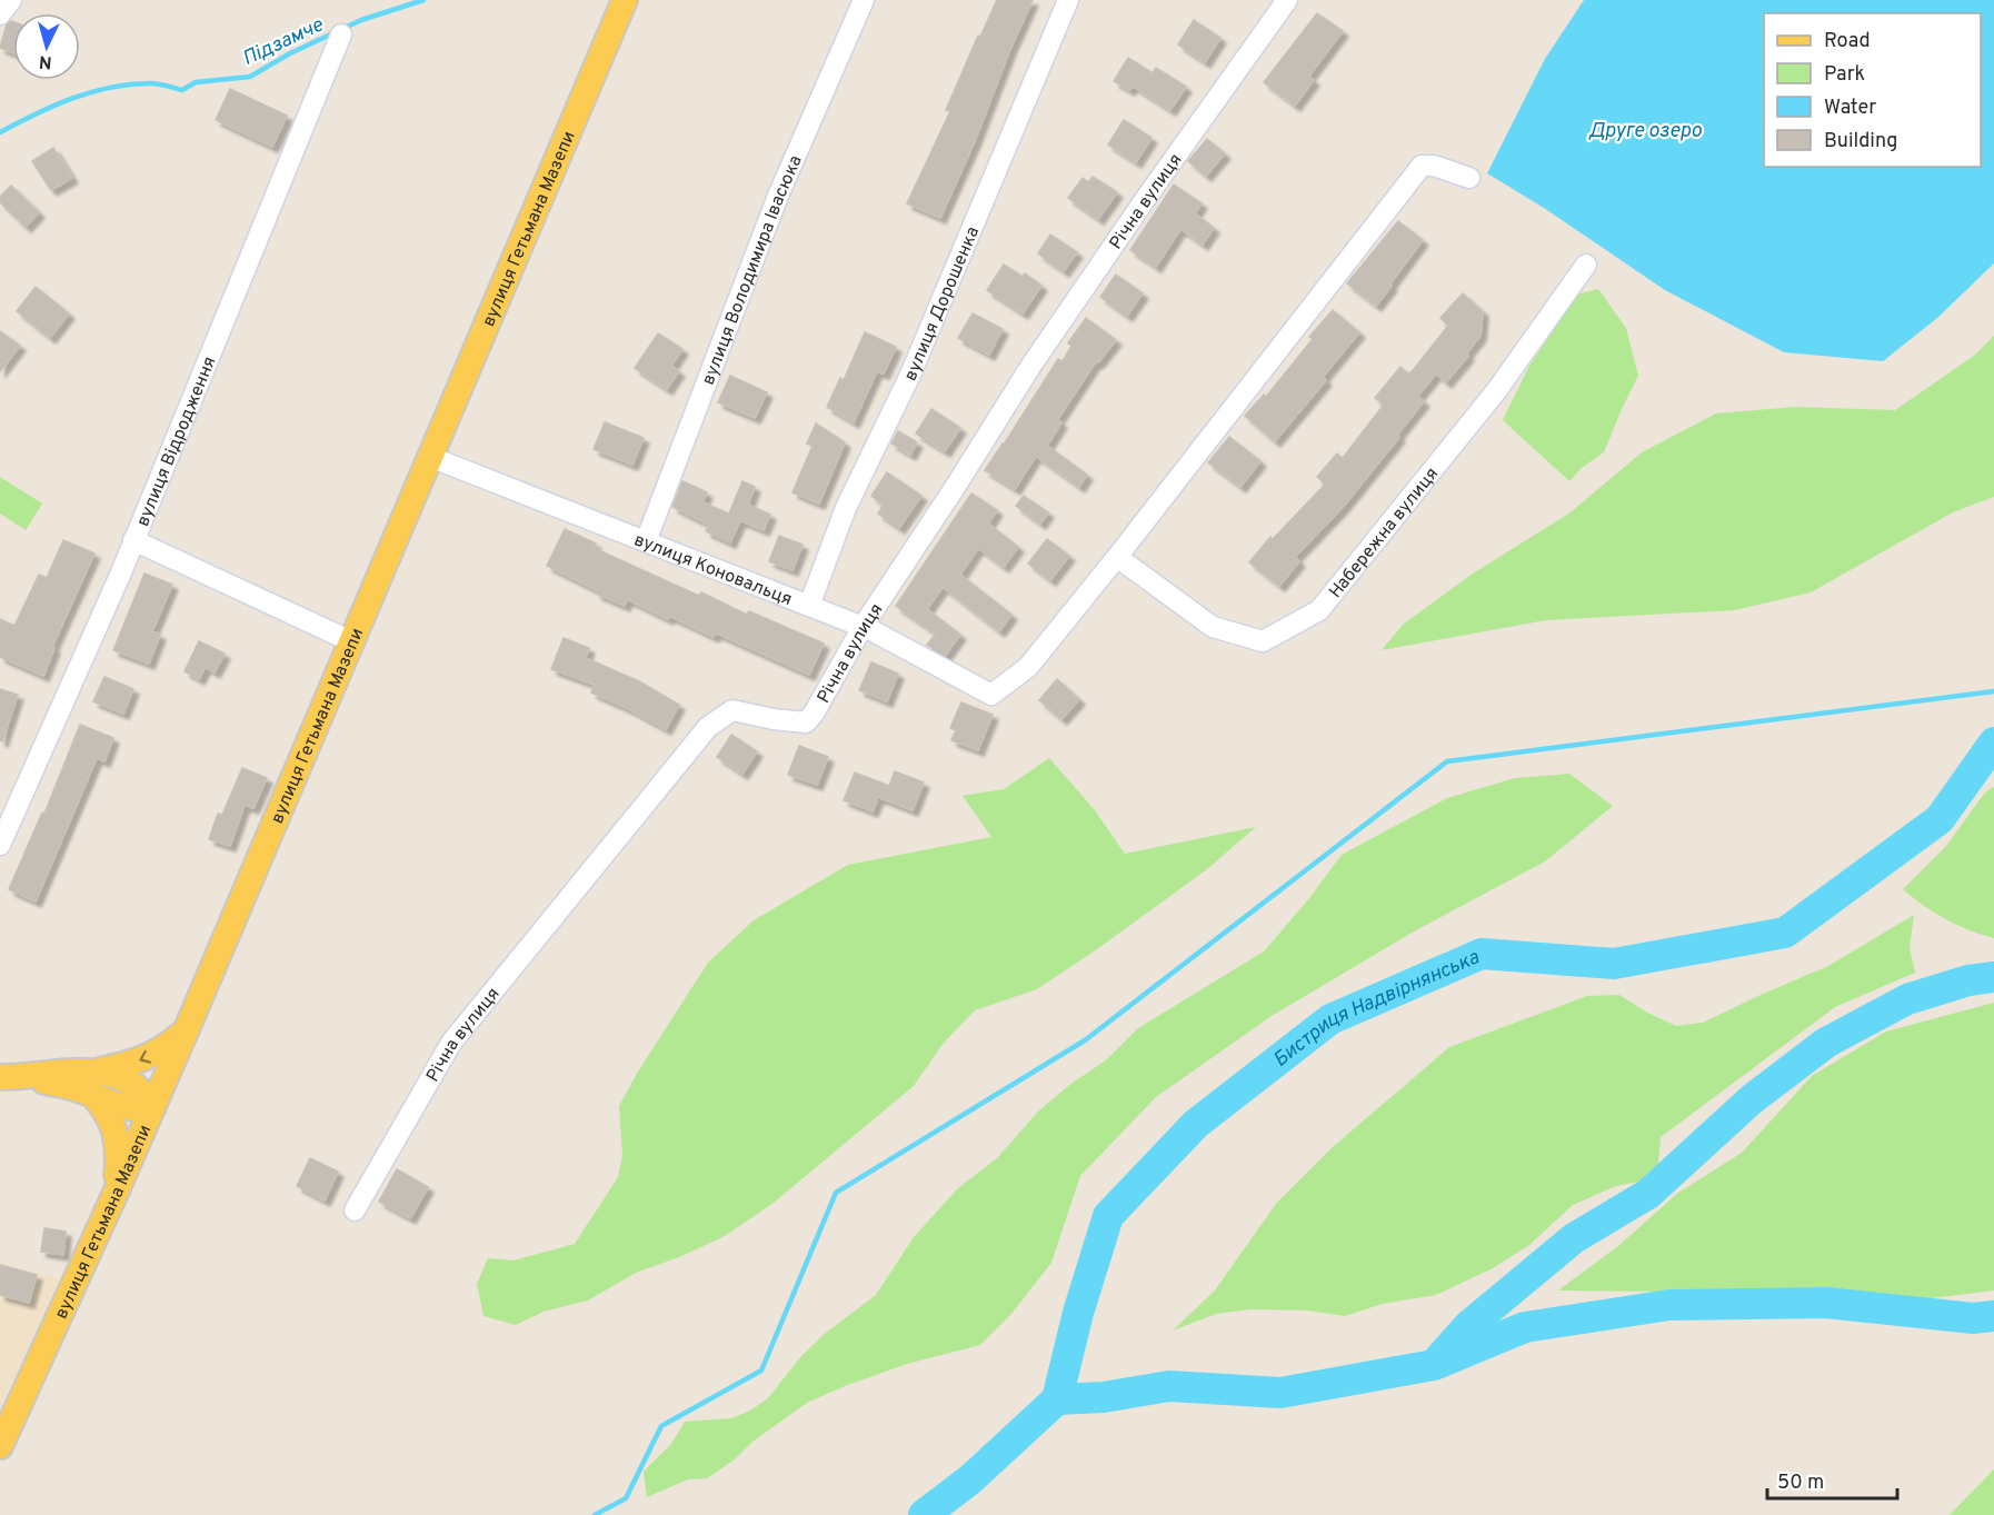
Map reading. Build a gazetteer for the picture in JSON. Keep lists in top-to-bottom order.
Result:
{
  "streets": {
    "main road": ["вулиця Гетьмана Мазепи"],
    "street": [
      "Річна вулиця",
      "вулиця Володимира Івасюка",
      "вулиця Дорошенка",
      "вулиця Відродження",
      "Набережна вулиця",
      "вулиця Коновальця"
    ]
  },
  "crossings": [
    ["Річна вулиця", "вулиця Коновальця"],
    ["вулиця Гетьмана Мазепи", "вулиця Коновальця"],
    ["вулиця Володимира Івасюка", "вулиця Коновальця"],
    ["вулиця Дорошенка", "вулиця Коновальця"],
    ["Набережна вулиця", "вулиця Коновальця"]
  ],
  "water": ["Підзамче", "Друге озеро", "Бистриця Надвірнянська"],
  "legend": [
    "Road",
    "Park",
    "Water",
    "Building"
  ],
  "scale_bar": "50 m",
  "north": "bottom"
}
